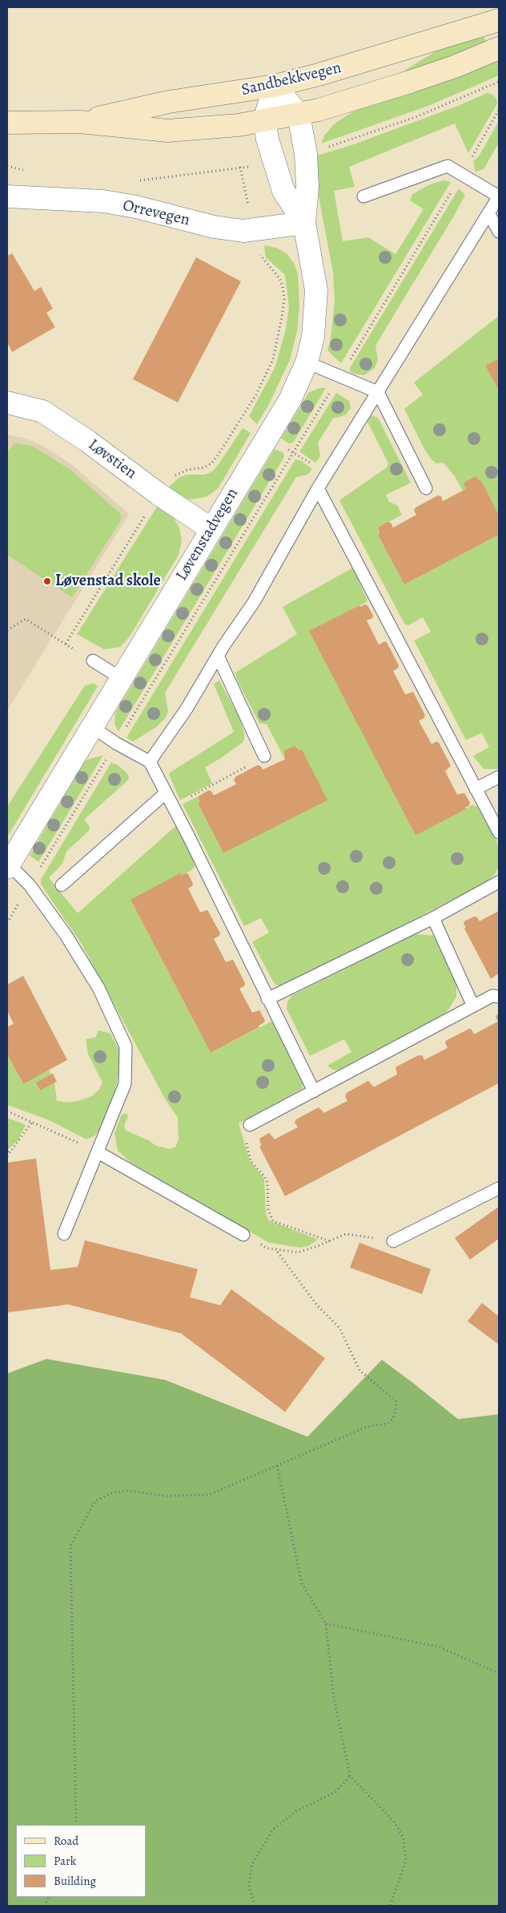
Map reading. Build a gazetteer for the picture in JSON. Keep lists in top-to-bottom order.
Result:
{
  "streets": {
    "main road": ["Sandbekkvegen"],
    "street": ["Orrevegen", "Løvstien", "Løvenstadvegen"]
  },
  "crossings": [
    ["Sandbekkvegen", "Løvenstadvegen"],
    ["Orrevegen", "Løvenstadvegen"],
    ["Løvstien", "Løvenstadvegen"]
  ],
  "places": ["Løvenstad skole"],
  "legend": ["Road", "Park", "Building"]
}
